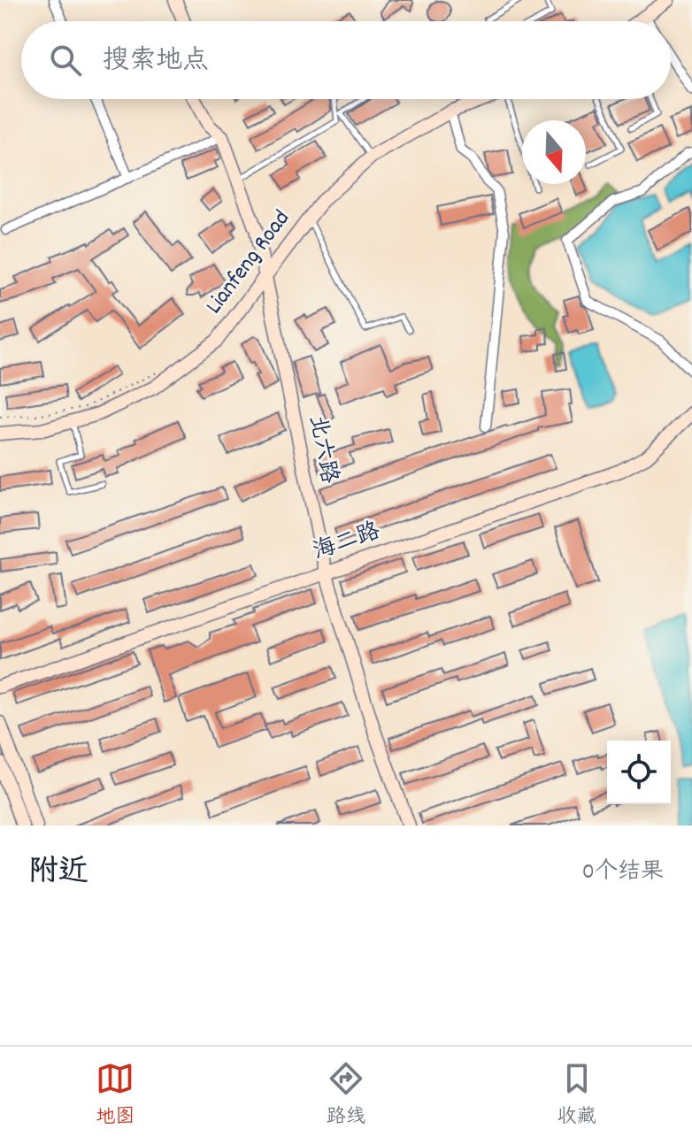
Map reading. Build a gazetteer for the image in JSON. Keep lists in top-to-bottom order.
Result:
{
  "streets": {
    "street": ["Lianfeng Road", "北六路", "海二路"]
  },
  "crossings": [
    ["Lianfeng Road", "北六路"],
    ["北六路", "海二路"]
  ],
  "north": "bottom",
  "page": {
    "search": "搜索地点",
    "heading": ["附近", "0个结果"],
    "nav": ["地图", "路线", "收藏"]
  }
}
